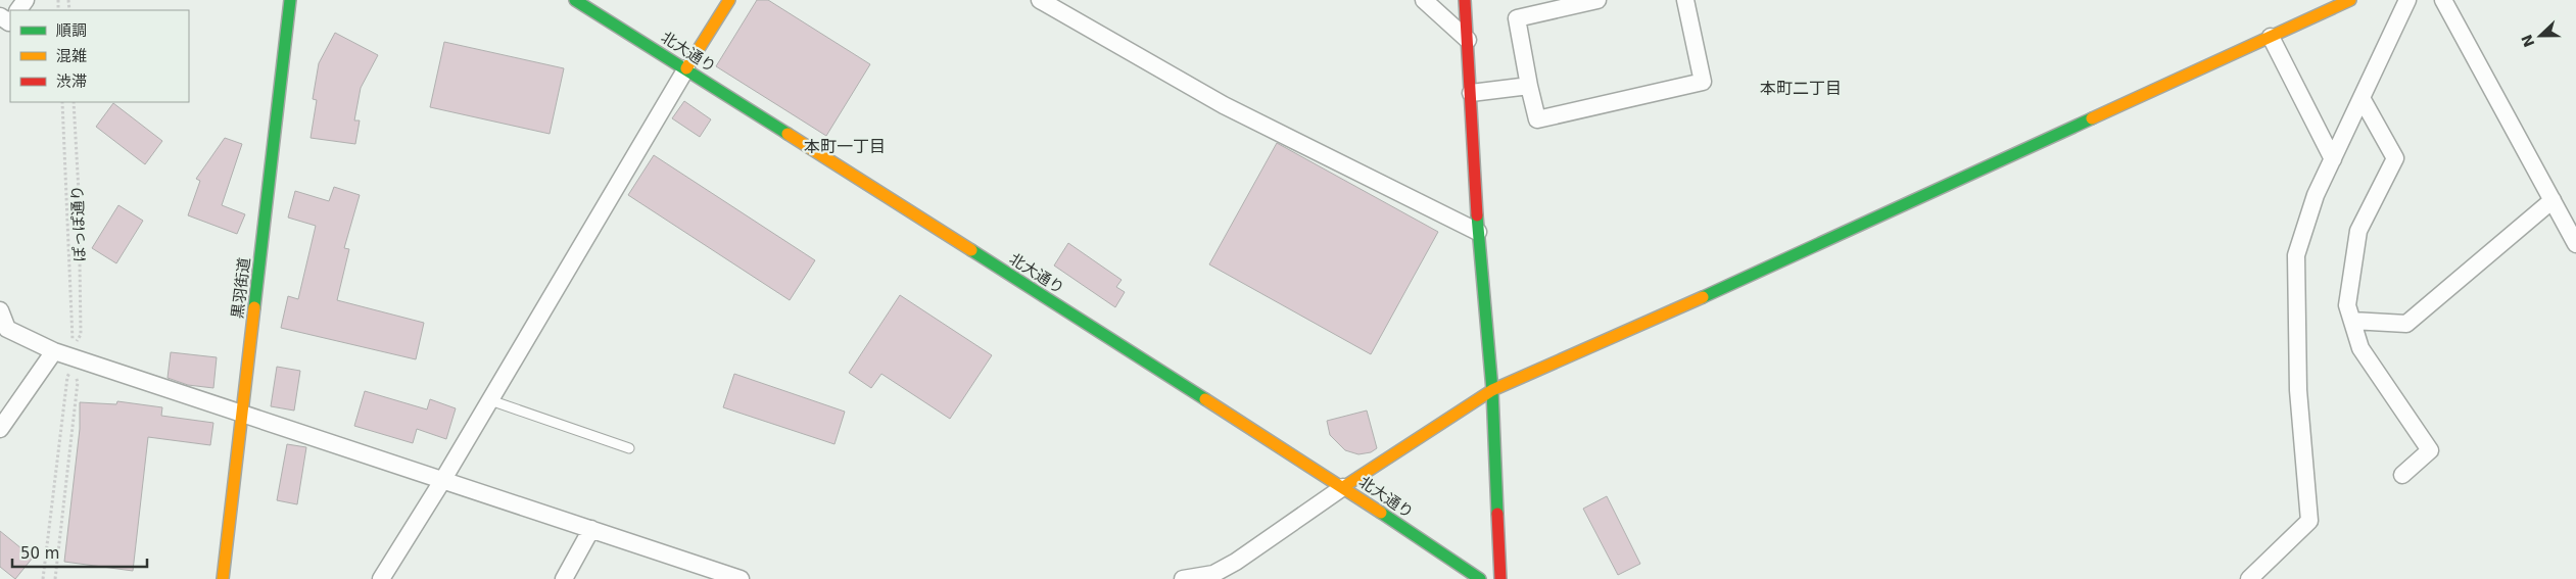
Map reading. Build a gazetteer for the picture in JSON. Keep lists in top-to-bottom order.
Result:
{
  "streets": {
    "street": ["北大通り", "黒羽街道"],
    "path": ["ぽっぽ通り"]
  },
  "districts": ["本町二丁目", "本町一丁目"],
  "legend": ["順調", "混雑", "渋滞"],
  "scale_bar": "50 m",
  "north": "left"
}
